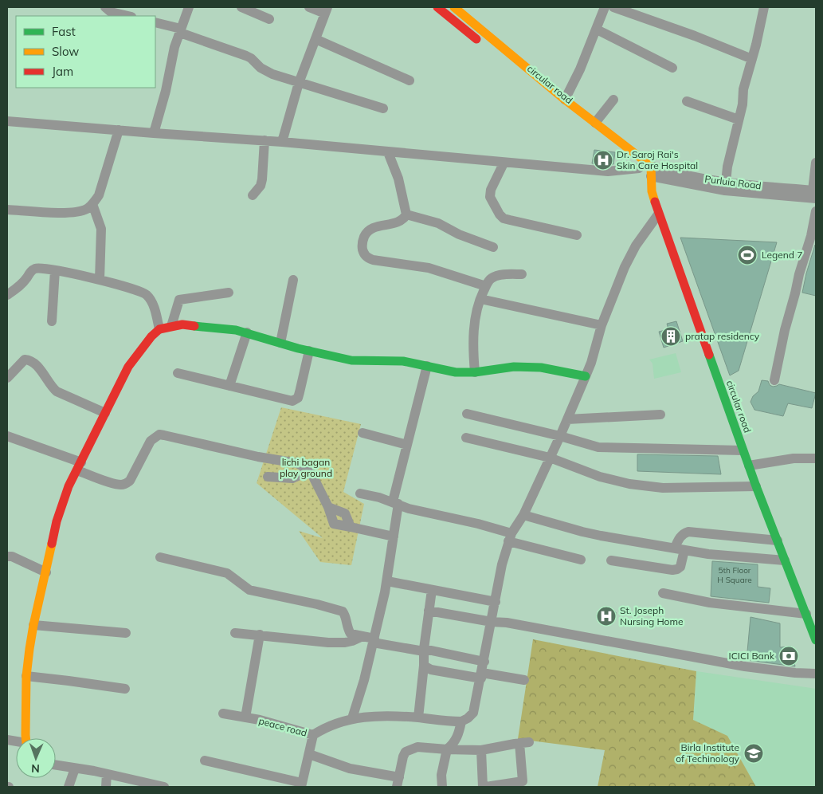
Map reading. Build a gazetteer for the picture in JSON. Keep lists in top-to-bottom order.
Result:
{
  "streets": {
    "main road": ["circular road"],
    "street": ["Purluia Road", "peace road"]
  },
  "crossings": [
    ["circular road", "Purluia Road"]
  ],
  "parks": ["lichi bagan play ground"],
  "places": {
    "hospital": ["Dr. Saroj Rai's Skin Care Hospital", "St. Joseph Nursing Home"],
    "sports": ["Legend 7"],
    "building": ["pratap residency"],
    "bank": ["ICICI Bank"],
    "school or university": ["Birla Institute of Techinology"]
  },
  "house_numbers": ["5th Floor H Square"],
  "legend": ["Fast", "Slow", "Jam"],
  "north": "bottom"
}
